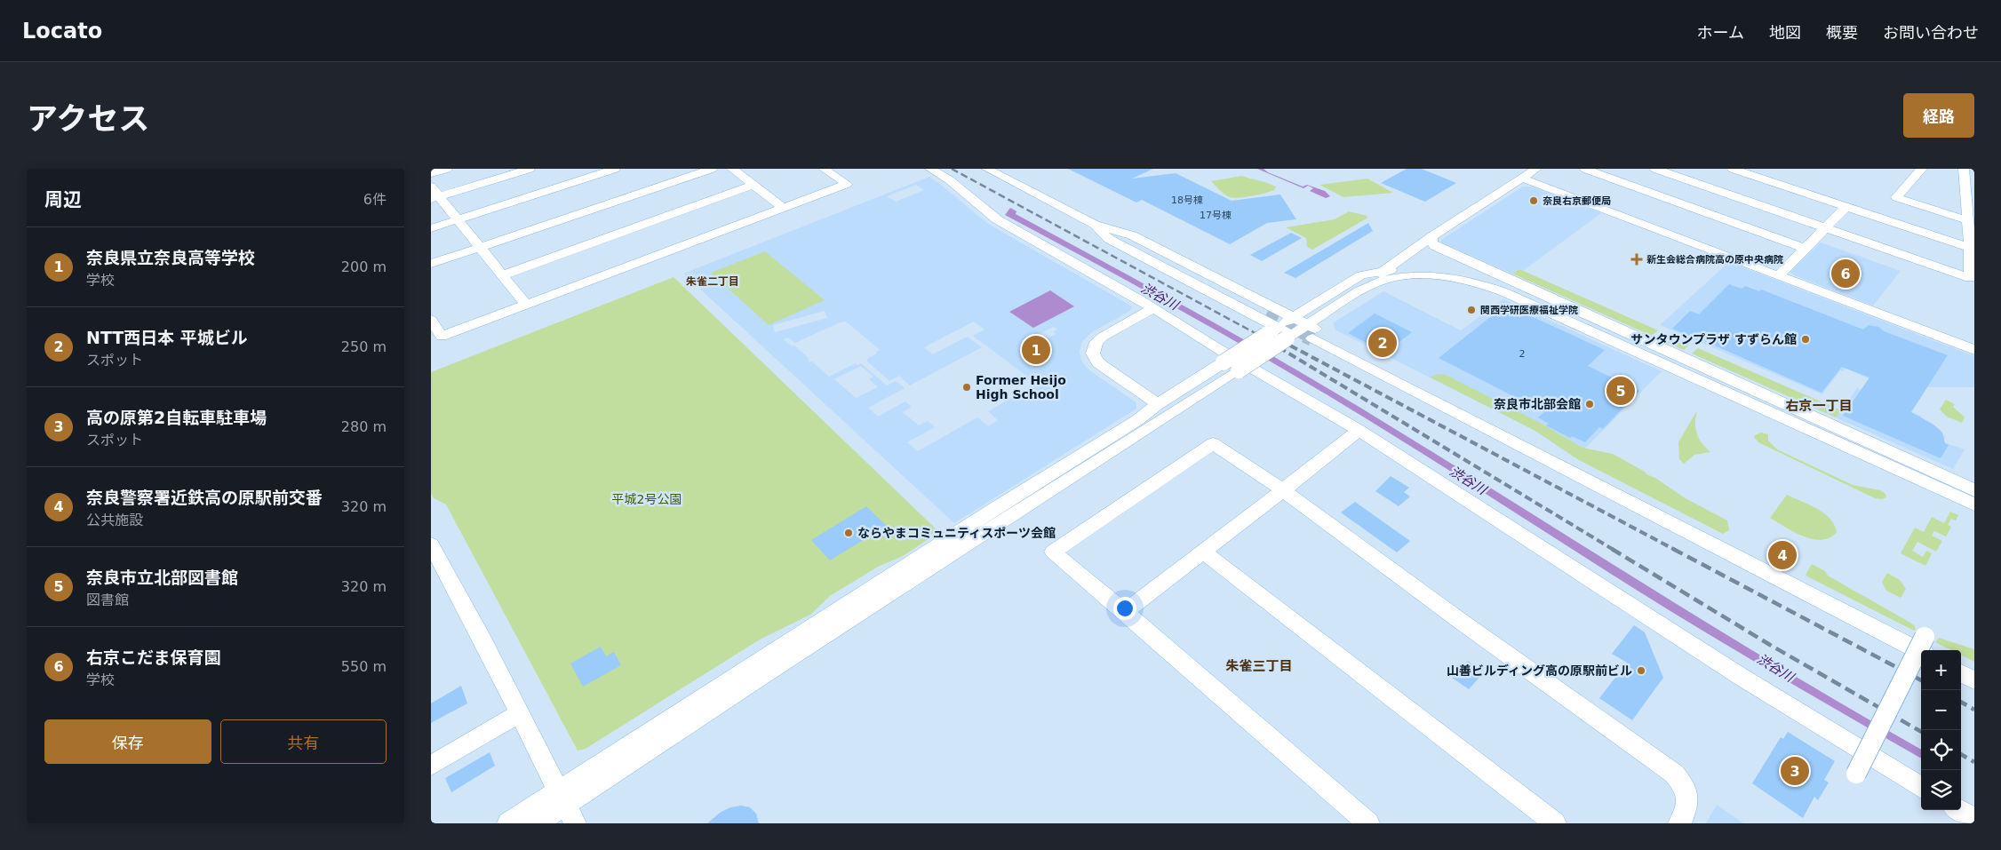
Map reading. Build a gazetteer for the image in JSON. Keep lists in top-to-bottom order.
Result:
{
  "districts": ["朱雀二丁目", "右京一丁目", "朱雀三丁目"],
  "water": ["渋谷川"],
  "parks": ["平城2号公園"],
  "places": {
    "other": [
      "奈良右京郵便局",
      "関西学研医療福祉学院",
      "サンタウンプラザ すずらん館",
      "Former Heijo High School",
      "奈良市北部会館",
      "ならやまコミュニティスポーツ会館",
      "山善ビルディング高の原駅前ビル"
    ],
    "health": ["新生会総合病院高の原中央病院"]
  },
  "house_numbers": ["18号棟", "17号棟", "2"],
  "page": {
    "header": "Locato",
    "nav": [
      "ホーム",
      "地図",
      "概要",
      "お問い合わせ"
    ],
    "title": "アクセス",
    "buttons": [
      "経路",
      ["保存", "共有"]
    ],
    "heading": ["周辺", "6件"],
    "list": [
      {
        "mark": "1",
        "name": "奈良県立奈良高等学校",
        "note": "学校",
        "value": "200 m"
      },
      {
        "mark": "2",
        "name": "NTT西日本 平城ビル",
        "note": "スポット",
        "value": "250 m"
      },
      {
        "mark": "3",
        "name": "高の原第2自転車駐車場",
        "note": "スポット",
        "value": "280 m"
      },
      {
        "mark": "4",
        "name": "奈良警察署近鉄高の原駅前交番",
        "note": "公共施設",
        "value": "320 m"
      },
      {
        "mark": "5",
        "name": "奈良市立北部図書館",
        "note": "図書館",
        "value": "320 m"
      },
      {
        "mark": "6",
        "name": "右京こだま保育園",
        "note": "学校",
        "value": "550 m"
      }
    ],
    "pins": [
      "6",
      "2",
      "1",
      "5",
      "4",
      "3"
    ],
    "map_buttons": ["+", "−"]
  }
}
